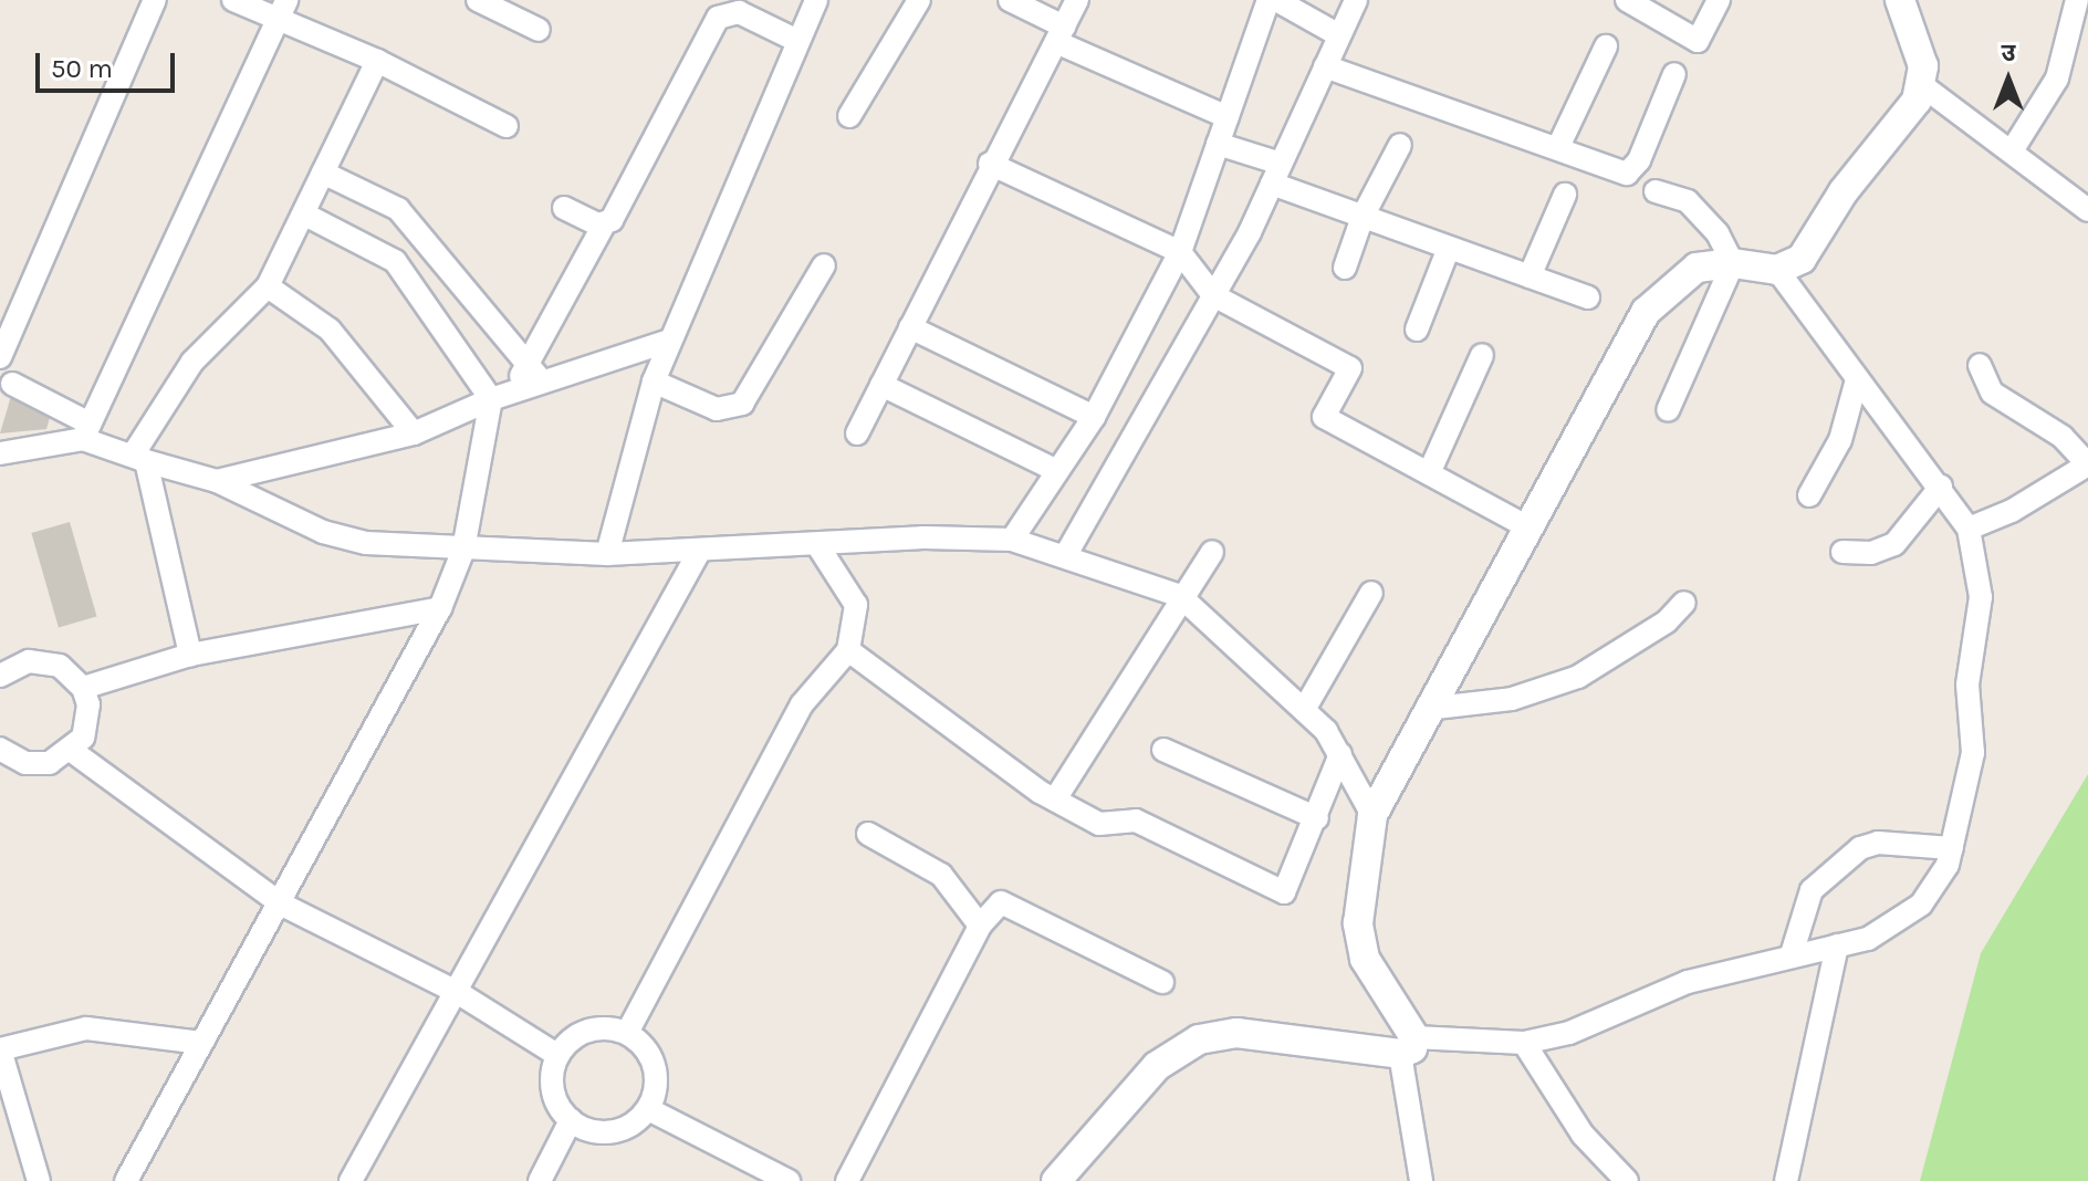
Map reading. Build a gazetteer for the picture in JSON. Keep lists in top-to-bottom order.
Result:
{
  "scale_bar": "50 m",
  "north": "top"
}
